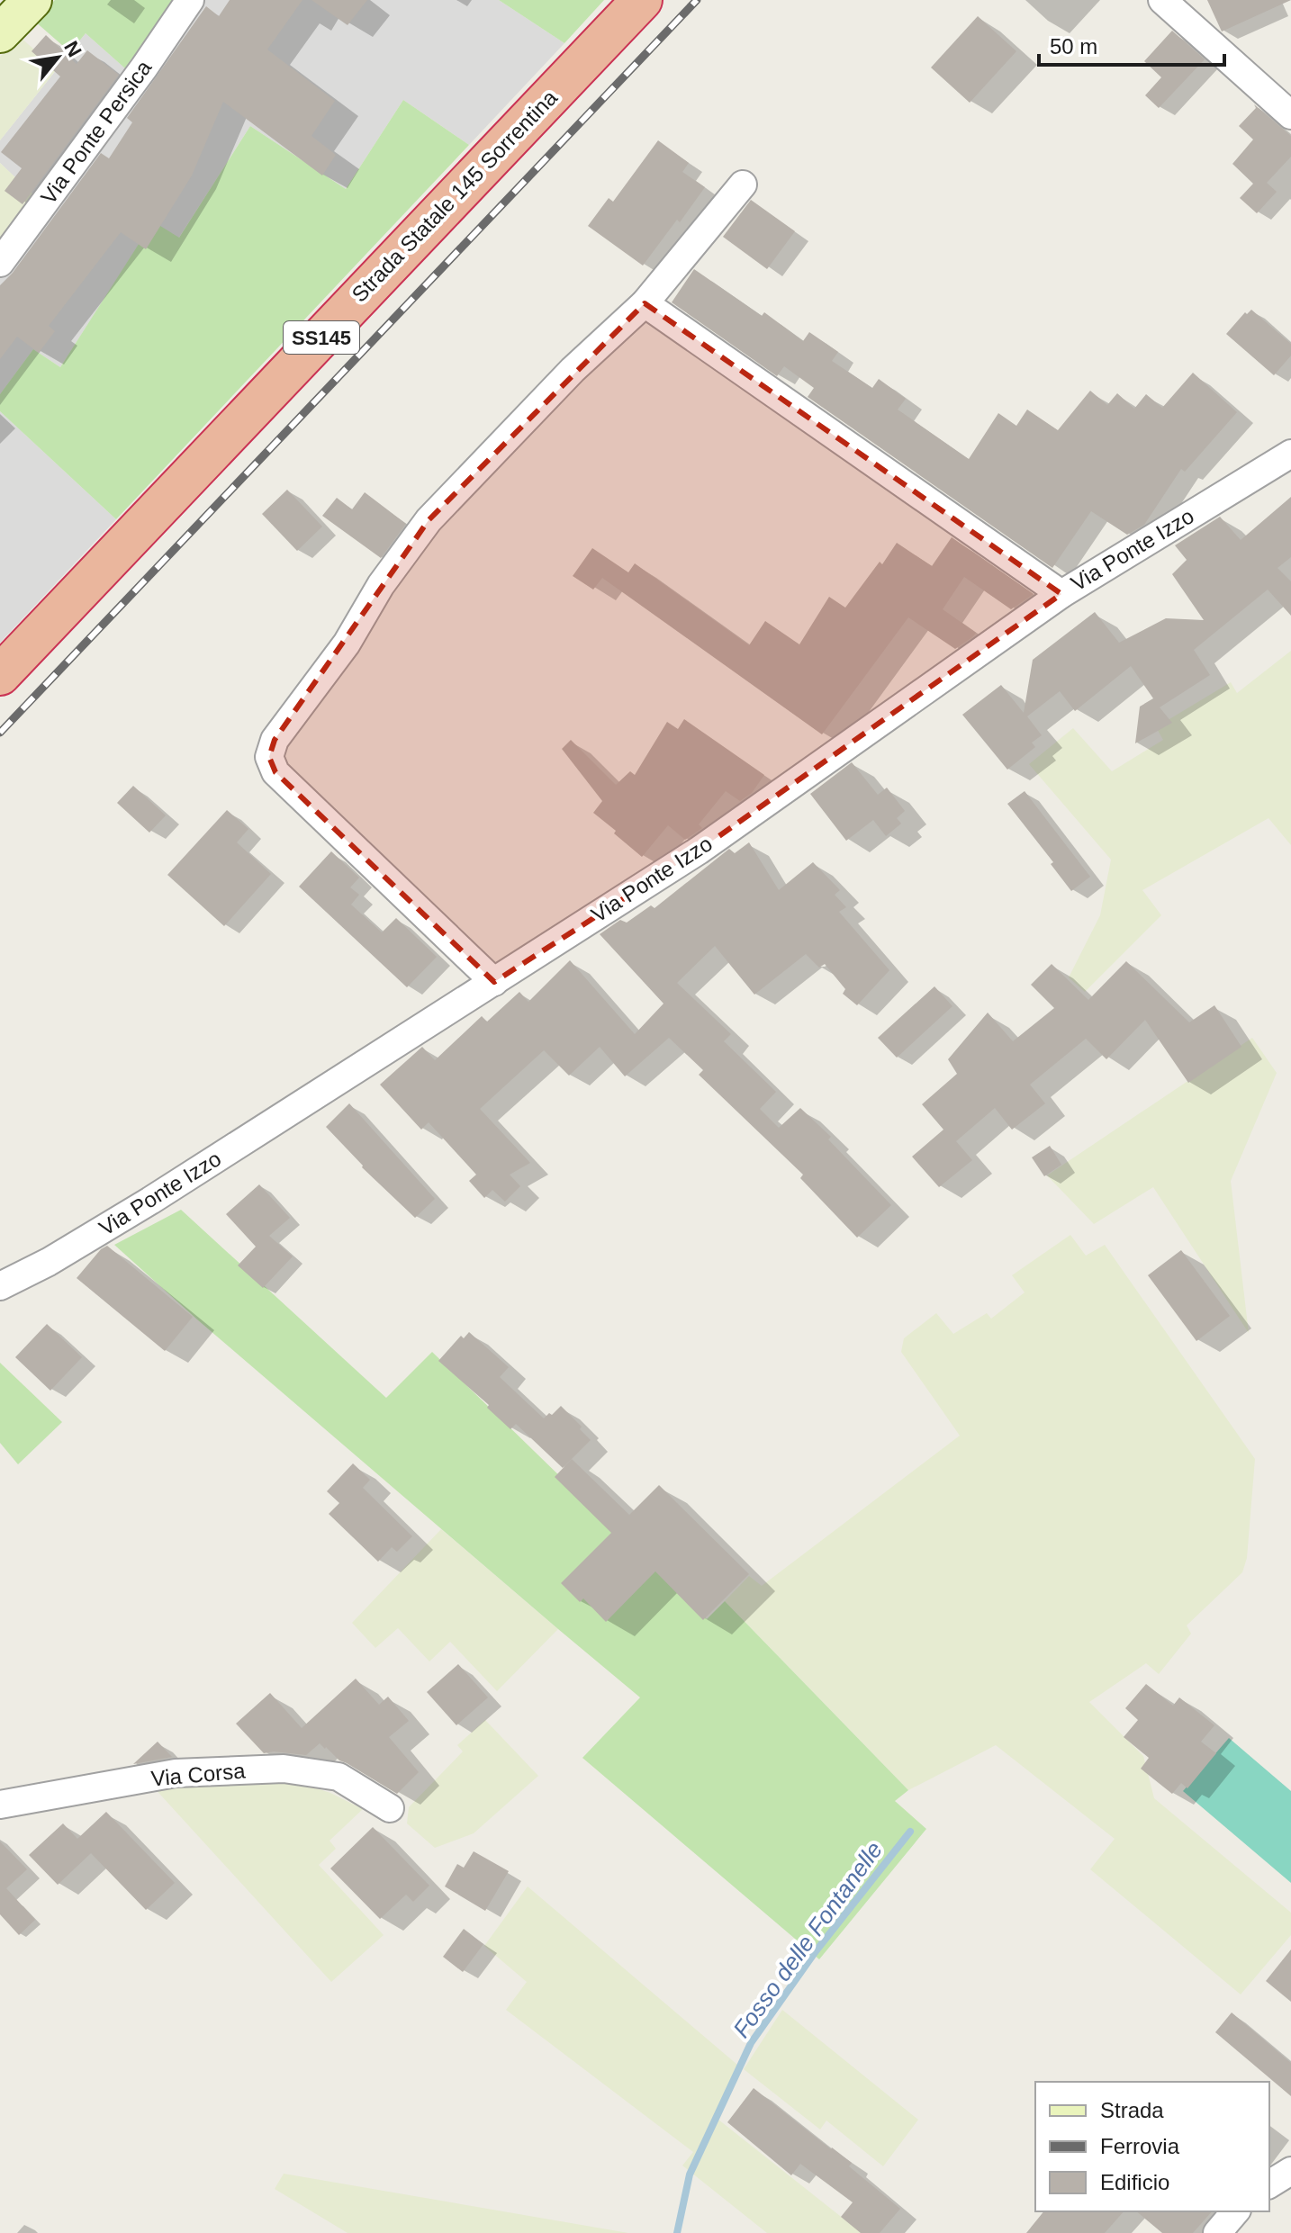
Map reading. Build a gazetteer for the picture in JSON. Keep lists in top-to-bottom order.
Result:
{
  "streets": {
    "highway": ["Strada Statale 145 Sorrentina", "SS145"],
    "street": ["Via Ponte Persica", "Via Ponte Izzo", "Via Corsa"]
  },
  "water": ["Fosso delle Fontanelle"],
  "legend": ["Strada", "Ferrovia", "Edificio"],
  "scale_bar": "50 m",
  "north": "top right"
}
